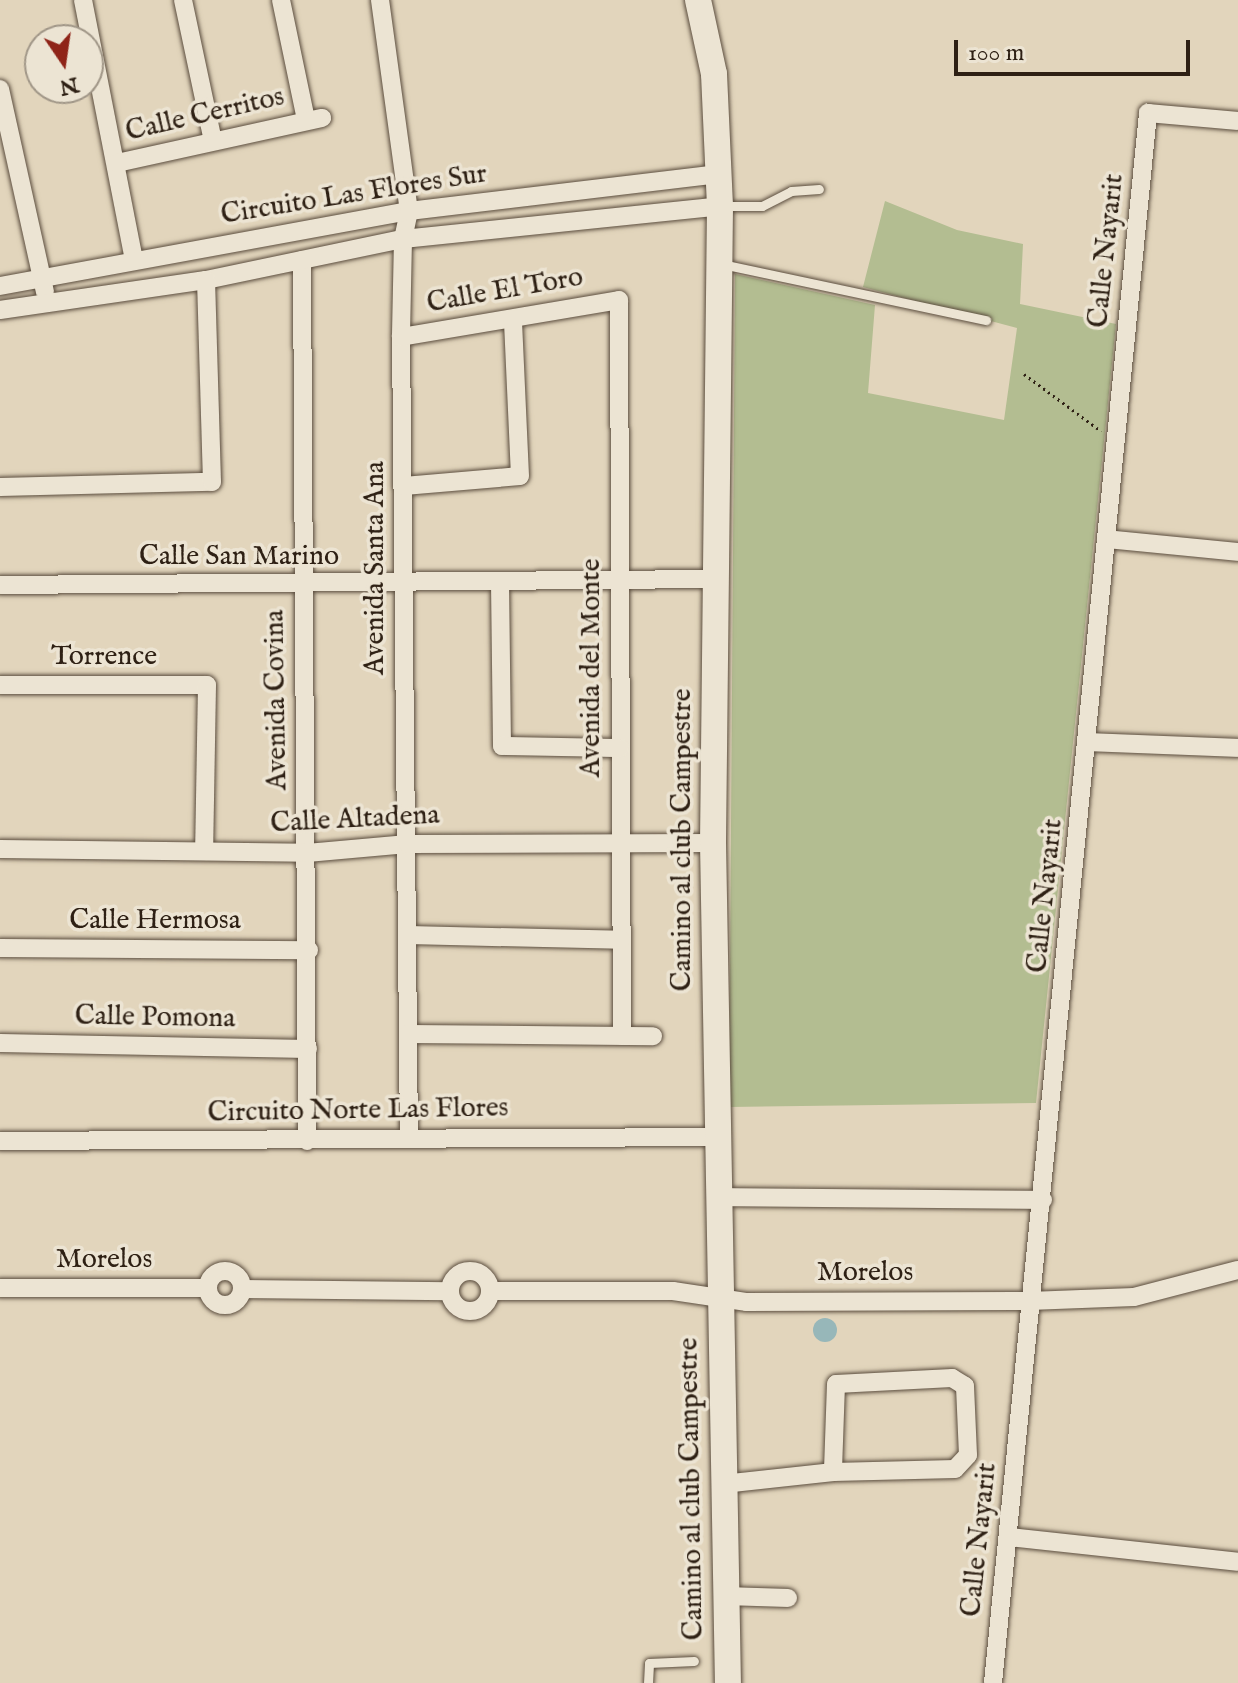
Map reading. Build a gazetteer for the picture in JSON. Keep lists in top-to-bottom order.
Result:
{
  "streets": {
    "main road": ["Camino al club Campestre"],
    "street": [
      "Calle Cerritos",
      "Circuito Las Flores Sur",
      "Calle Nayarit",
      "Calle El Toro",
      "Calle San Marino",
      "Avenida Santa Ana",
      "Torrence",
      "Avenida del Monte",
      "Avenida Covina",
      "Calle Altadena",
      "Calle Hermosa",
      "Calle Pomona",
      "Circuito Norte Las Flores",
      "Morelos"
    ]
  },
  "crossings": [
    ["Circuito Las Flores Sur", "Avenida Santa Ana"],
    ["Circuito Las Flores Sur", "Avenida Covina"],
    ["Circuito Las Flores Sur", "Camino al club Campestre"],
    ["Calle Nayarit", "Morelos"],
    ["Calle El Toro", "Avenida Santa Ana"],
    ["Calle El Toro", "Avenida del Monte"],
    ["Calle San Marino", "Avenida Santa Ana"],
    ["Calle San Marino", "Avenida del Monte"],
    ["Calle San Marino", "Avenida Covina"],
    ["Calle San Marino", "Camino al club Campestre"],
    ["Avenida Santa Ana", "Calle Altadena"],
    ["Avenida Santa Ana", "Circuito Norte Las Flores"],
    ["Torrence", "Calle Altadena"],
    ["Avenida del Monte", "Calle Altadena"],
    ["Avenida Covina", "Calle Altadena"],
    ["Avenida Covina", "Calle Hermosa"],
    ["Avenida Covina", "Calle Pomona"],
    ["Avenida Covina", "Circuito Norte Las Flores"],
    ["Calle Altadena", "Camino al club Campestre"],
    ["Camino al club Campestre", "Circuito Norte Las Flores"],
    ["Camino al club Campestre", "Morelos"]
  ],
  "scale_bar": "100 m",
  "north": "bottom"
}
